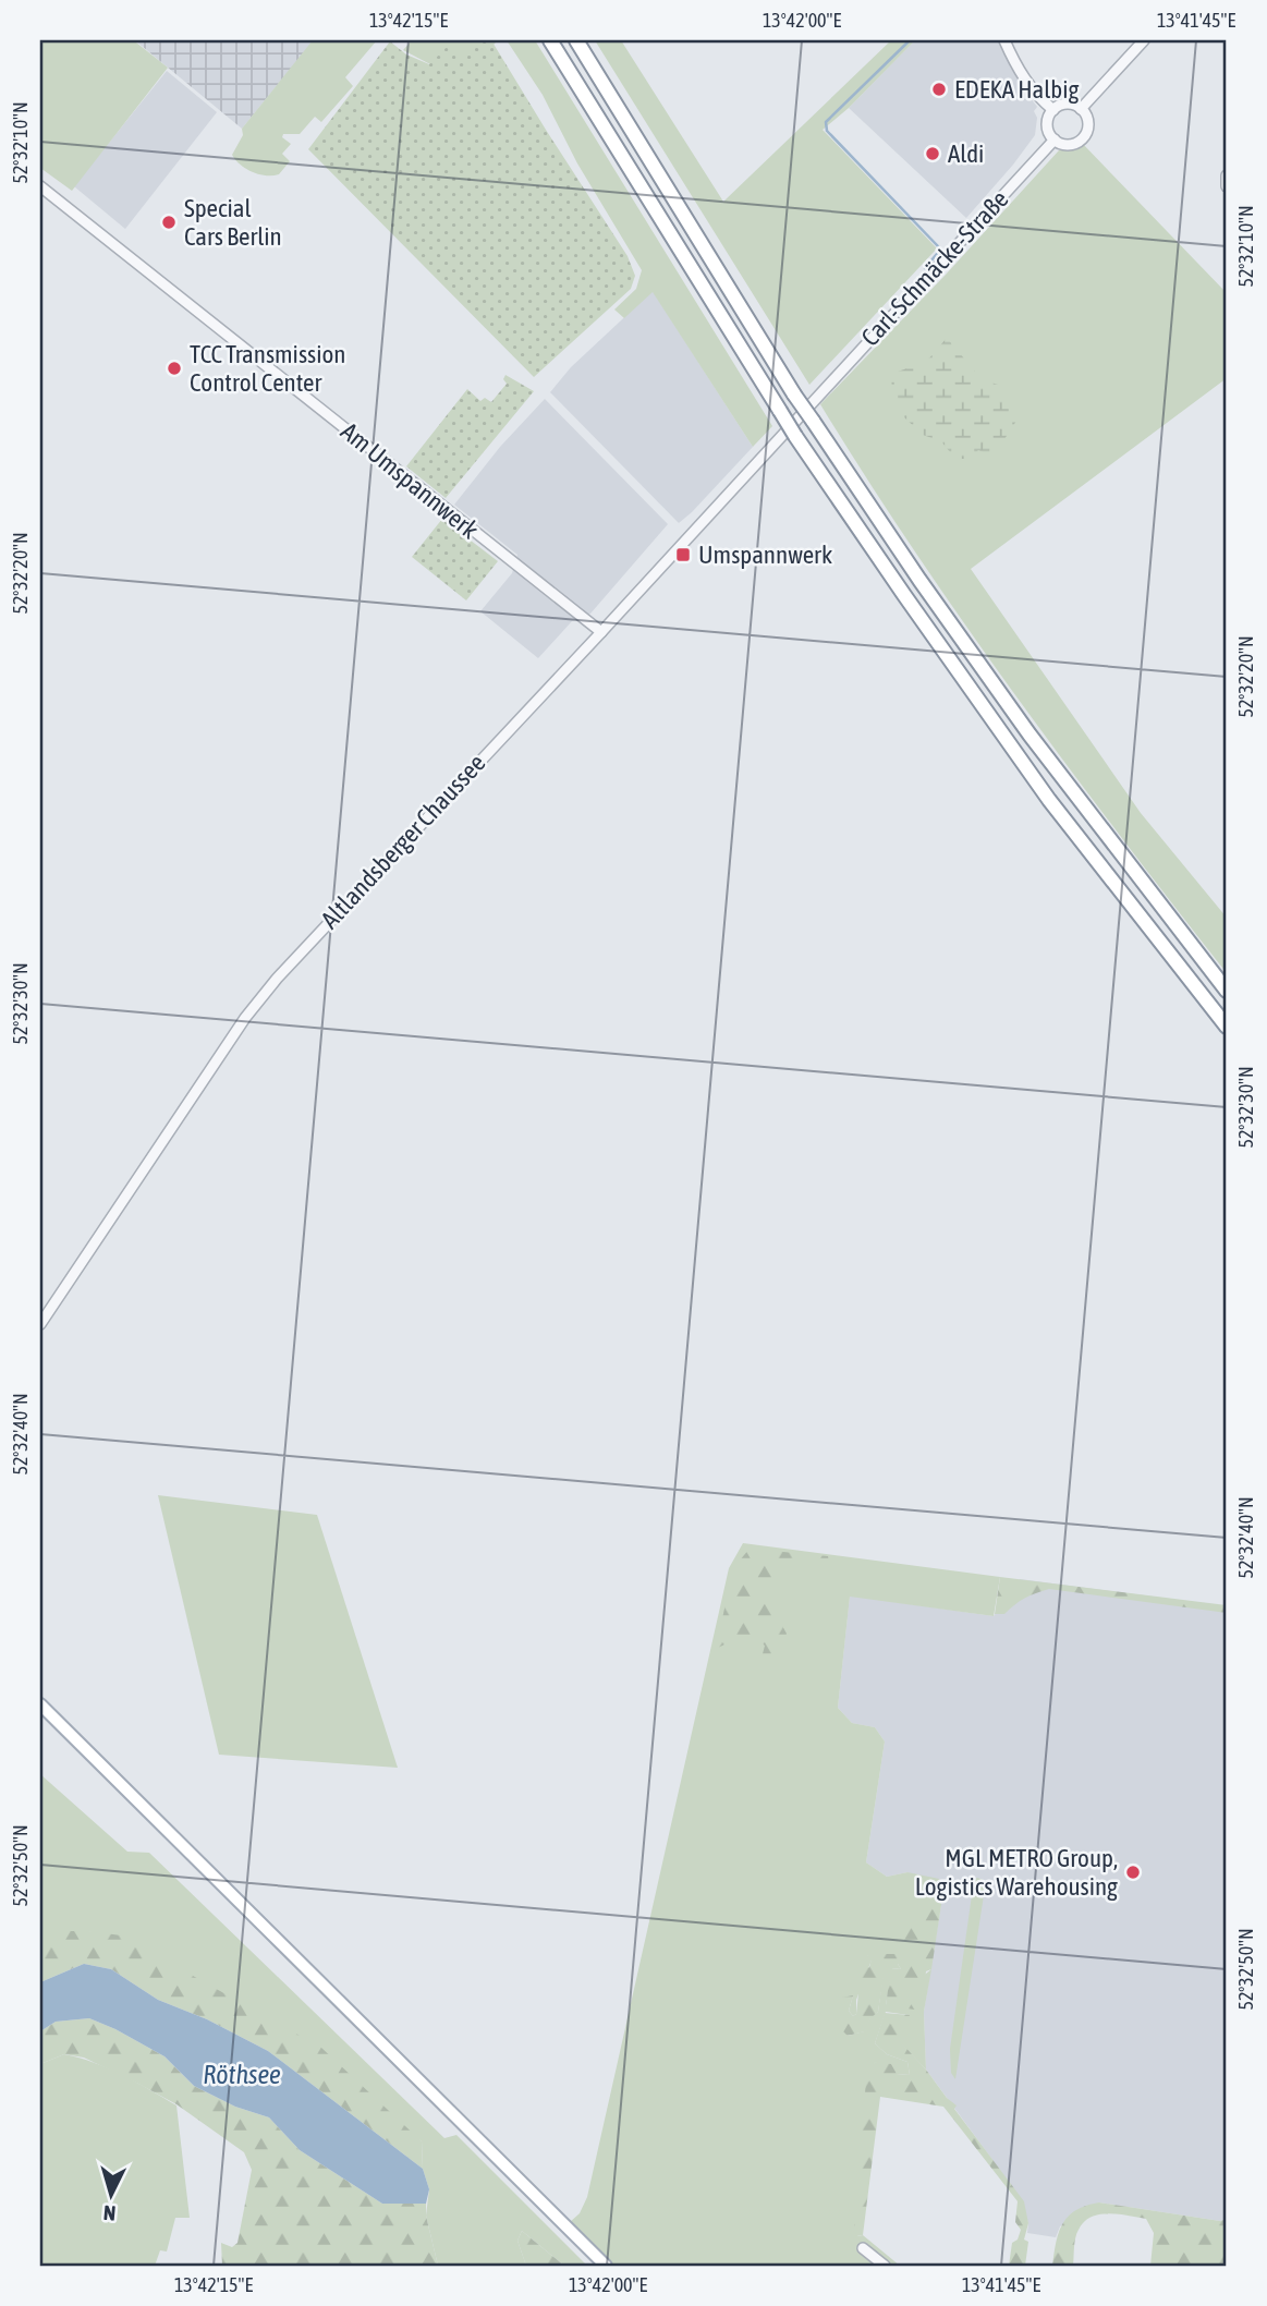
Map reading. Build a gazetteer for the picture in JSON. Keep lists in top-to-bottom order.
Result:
{
  "streets": {
    "street": ["Carl-Schmäcke-Straße", "Am Umspannwerk", "Altlandsberger Chaussee"]
  },
  "crossings": [
    ["Carl-Schmäcke-Straße", "Altlandsberger Chaussee"],
    ["Am Umspannwerk", "Altlandsberger Chaussee"]
  ],
  "water": ["Röthsee"],
  "places": {
    "other": [
      "EDEKA Halbig",
      "Aldi",
      "Special Cars Berlin",
      "TCC Transmission Control Center",
      "MGL METRO Group, Logistics Warehousing"
    ],
    "transit": ["Umspannwerk"]
  },
  "north": "bottom",
  "coordinates": [
    "13°42'15\"E",
    "13°42'00\"E",
    "13°41'45\"E",
    "52°32'10\"N",
    "52°32'20\"N",
    "52°32'30\"N",
    "52°32'40\"N",
    "52°32'50\"N"
  ]
}
